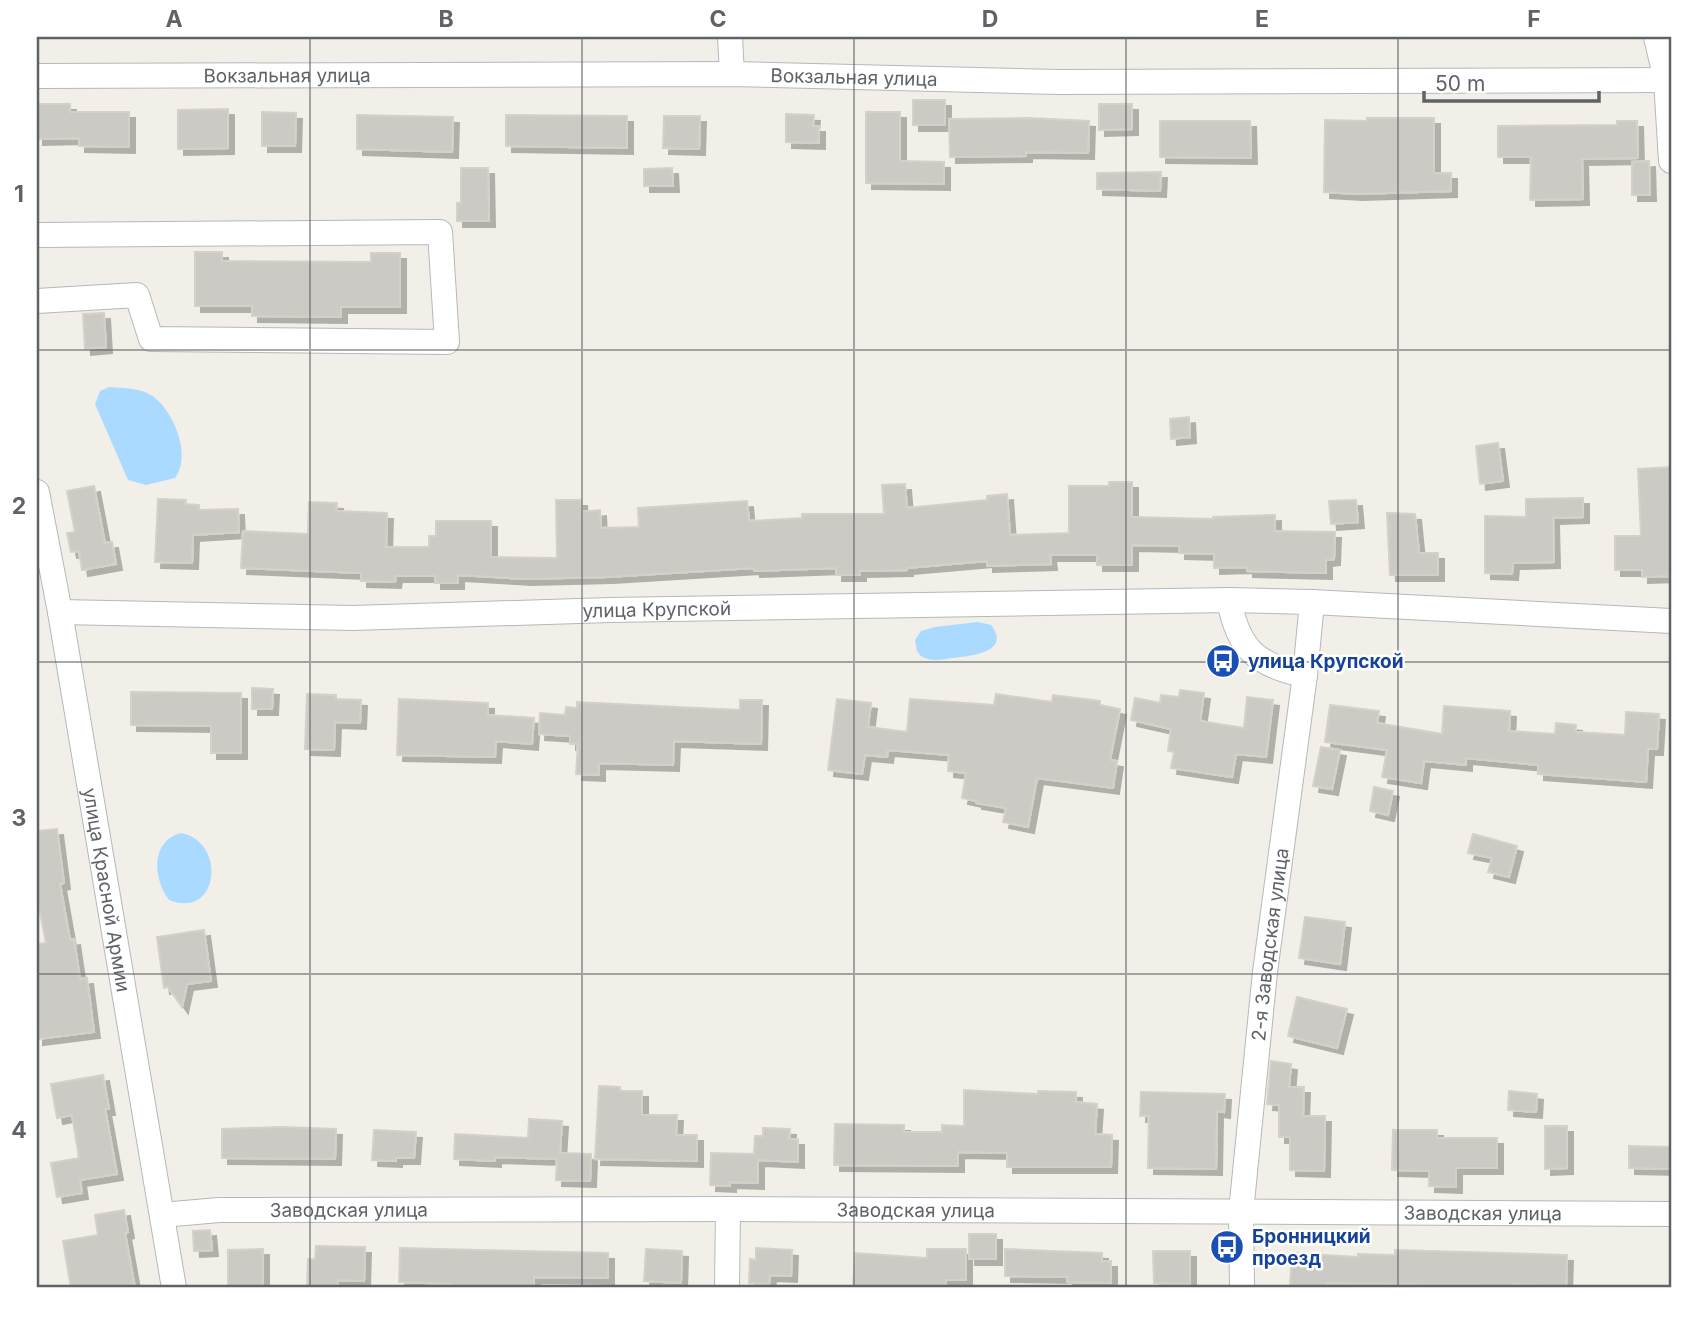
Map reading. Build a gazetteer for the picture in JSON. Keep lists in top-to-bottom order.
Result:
{
  "streets": {
    "street": [
      "Вокзальная улица",
      "улица Крупской",
      "улица Красной Армии",
      "2-я Заводская улица",
      "Заводская улица"
    ]
  },
  "crossings": [
    ["улица Крупской", "улица Красной Армии"],
    ["улица Крупской", "2-я Заводская улица"],
    ["улица Красной Армии", "Заводская улица"],
    ["2-я Заводская улица", "Заводская улица"]
  ],
  "places": {
    "bus stop": ["улица Крупской", "Бронницкий проезд"]
  },
  "scale_bar": "50 m",
  "grid": {
    "columns": [
      "A",
      "B",
      "C",
      "D",
      "E",
      "F"
    ],
    "rows": [
      "1",
      "2",
      "3",
      "4"
    ]
  }
}
